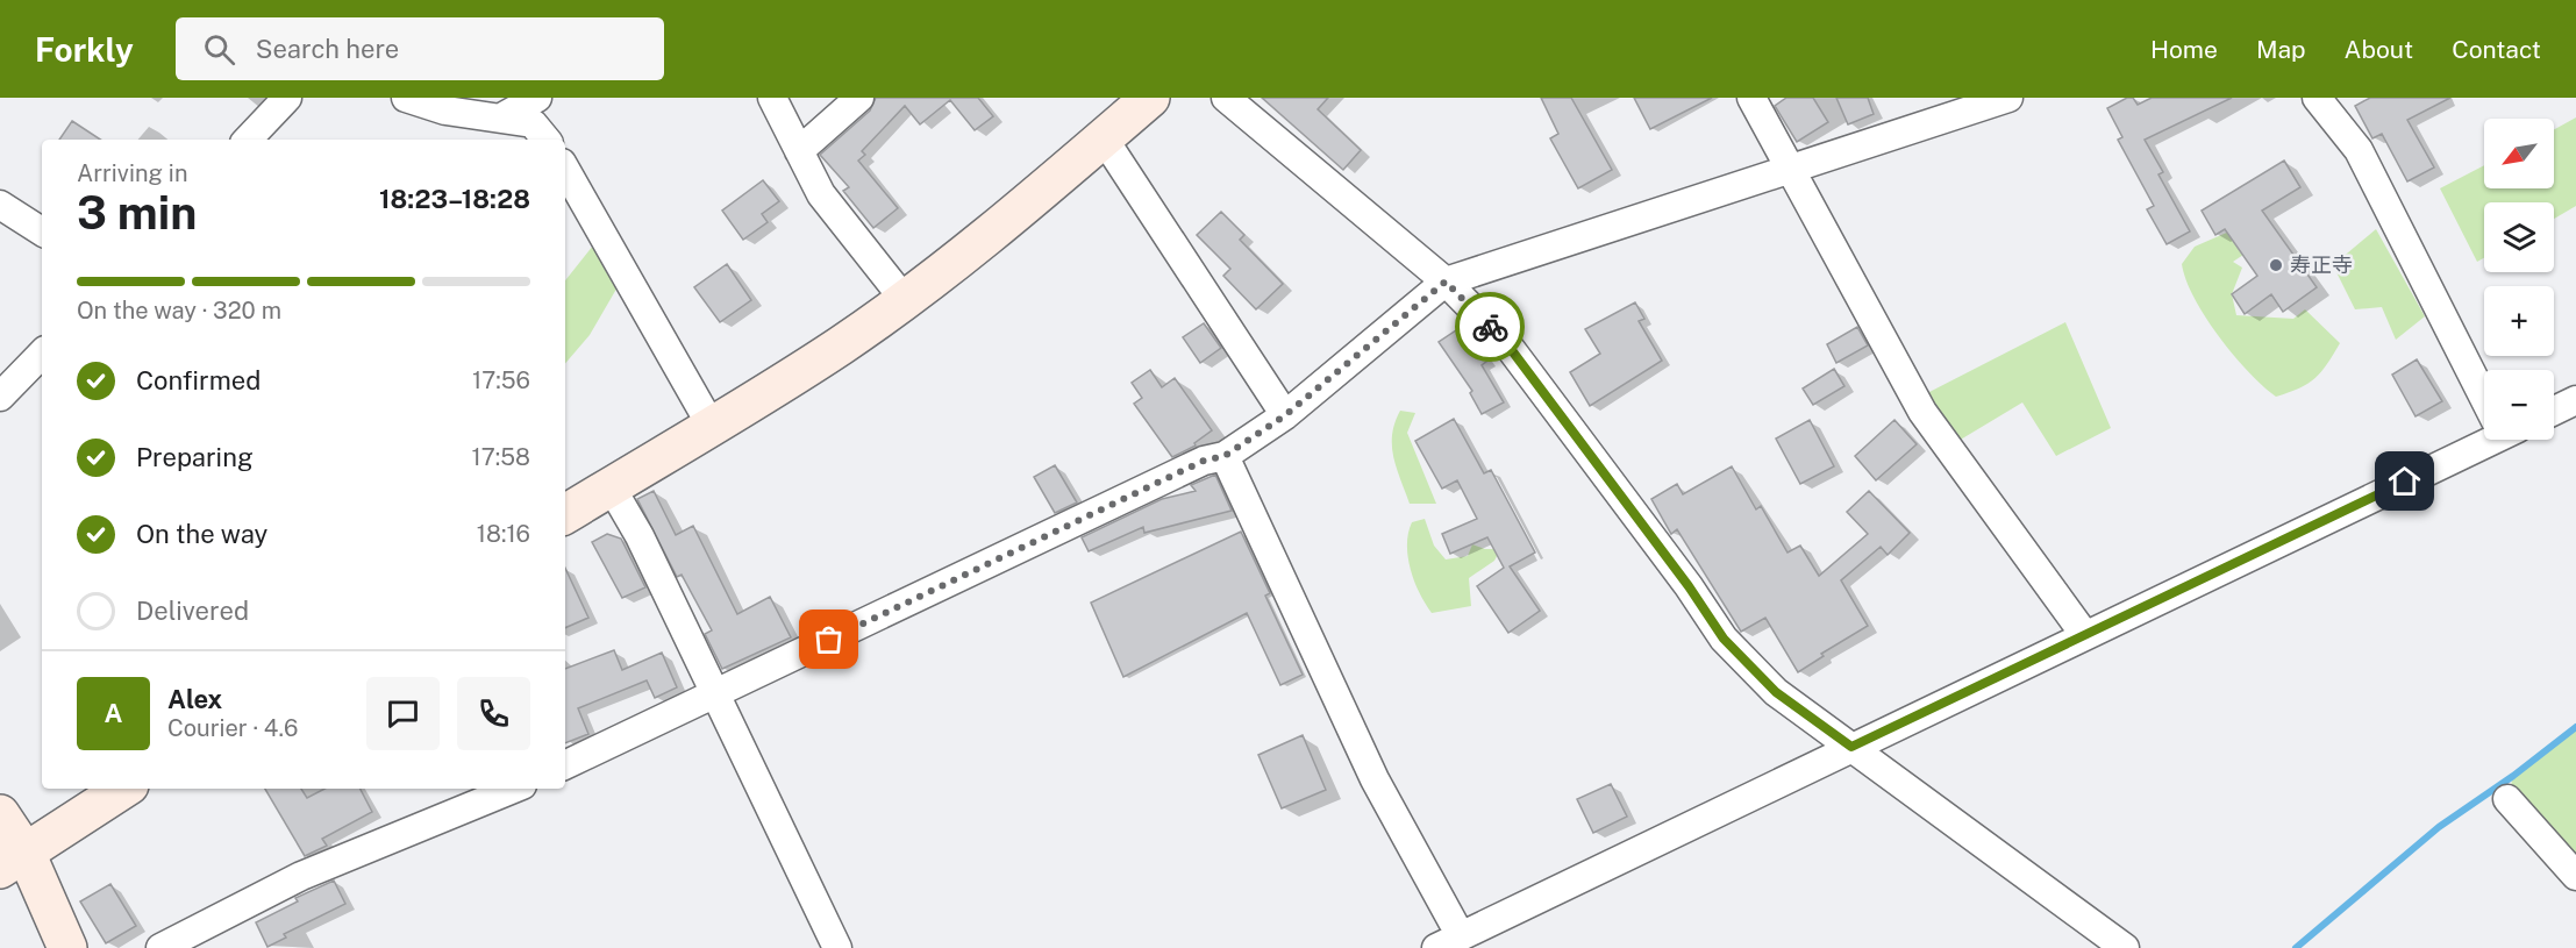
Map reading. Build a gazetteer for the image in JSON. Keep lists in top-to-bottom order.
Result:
{
  "places": ["寿正寺"],
  "north": "bottom left",
  "page": {
    "header": "Forkly",
    "search": "Search here",
    "nav": [
      "Home",
      "Map",
      "About",
      "Contact"
    ],
    "map_buttons": ["+", "−"],
    "heading": ["3 min", "Arriving in", "18:23–18:28"],
    "panel": ["Alex", "Courier · 4.6"],
    "bar": "On the way · 320 m",
    "list": [
      ["Confirmed", "17:56"],
      ["Preparing", "17:58"],
      ["On the way", "18:16"],
      "Delivered"
    ],
    "round": "A"
  }
}
